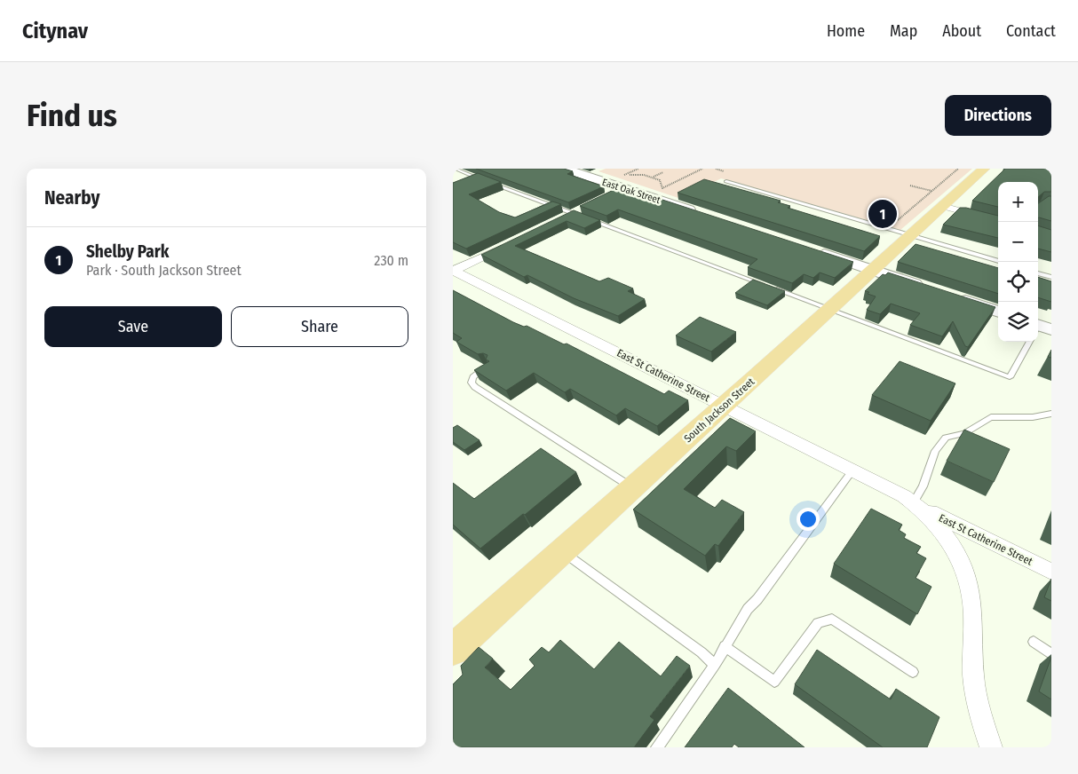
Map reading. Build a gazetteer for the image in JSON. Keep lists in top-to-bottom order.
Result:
{
  "streets": {
    "main road": ["East Oak Street", "South Jackson Street"],
    "street": ["East St Catherine Street"]
  },
  "crossings": [
    ["East St Catherine Street", "South Jackson Street"]
  ],
  "page": {
    "header": "Citynav",
    "nav": [
      "Home",
      "Map",
      "About",
      "Contact"
    ],
    "buttons": [
      "Directions",
      ["Save", "Share"]
    ],
    "title": "Find us",
    "heading": "Nearby",
    "map_buttons": ["+", "−"],
    "pins": "1",
    "list": [
      {
        "mark": "1",
        "name": "Shelby Park",
        "note": "Park · South Jackson Street",
        "value": "230 m"
      }
    ]
  }
}
